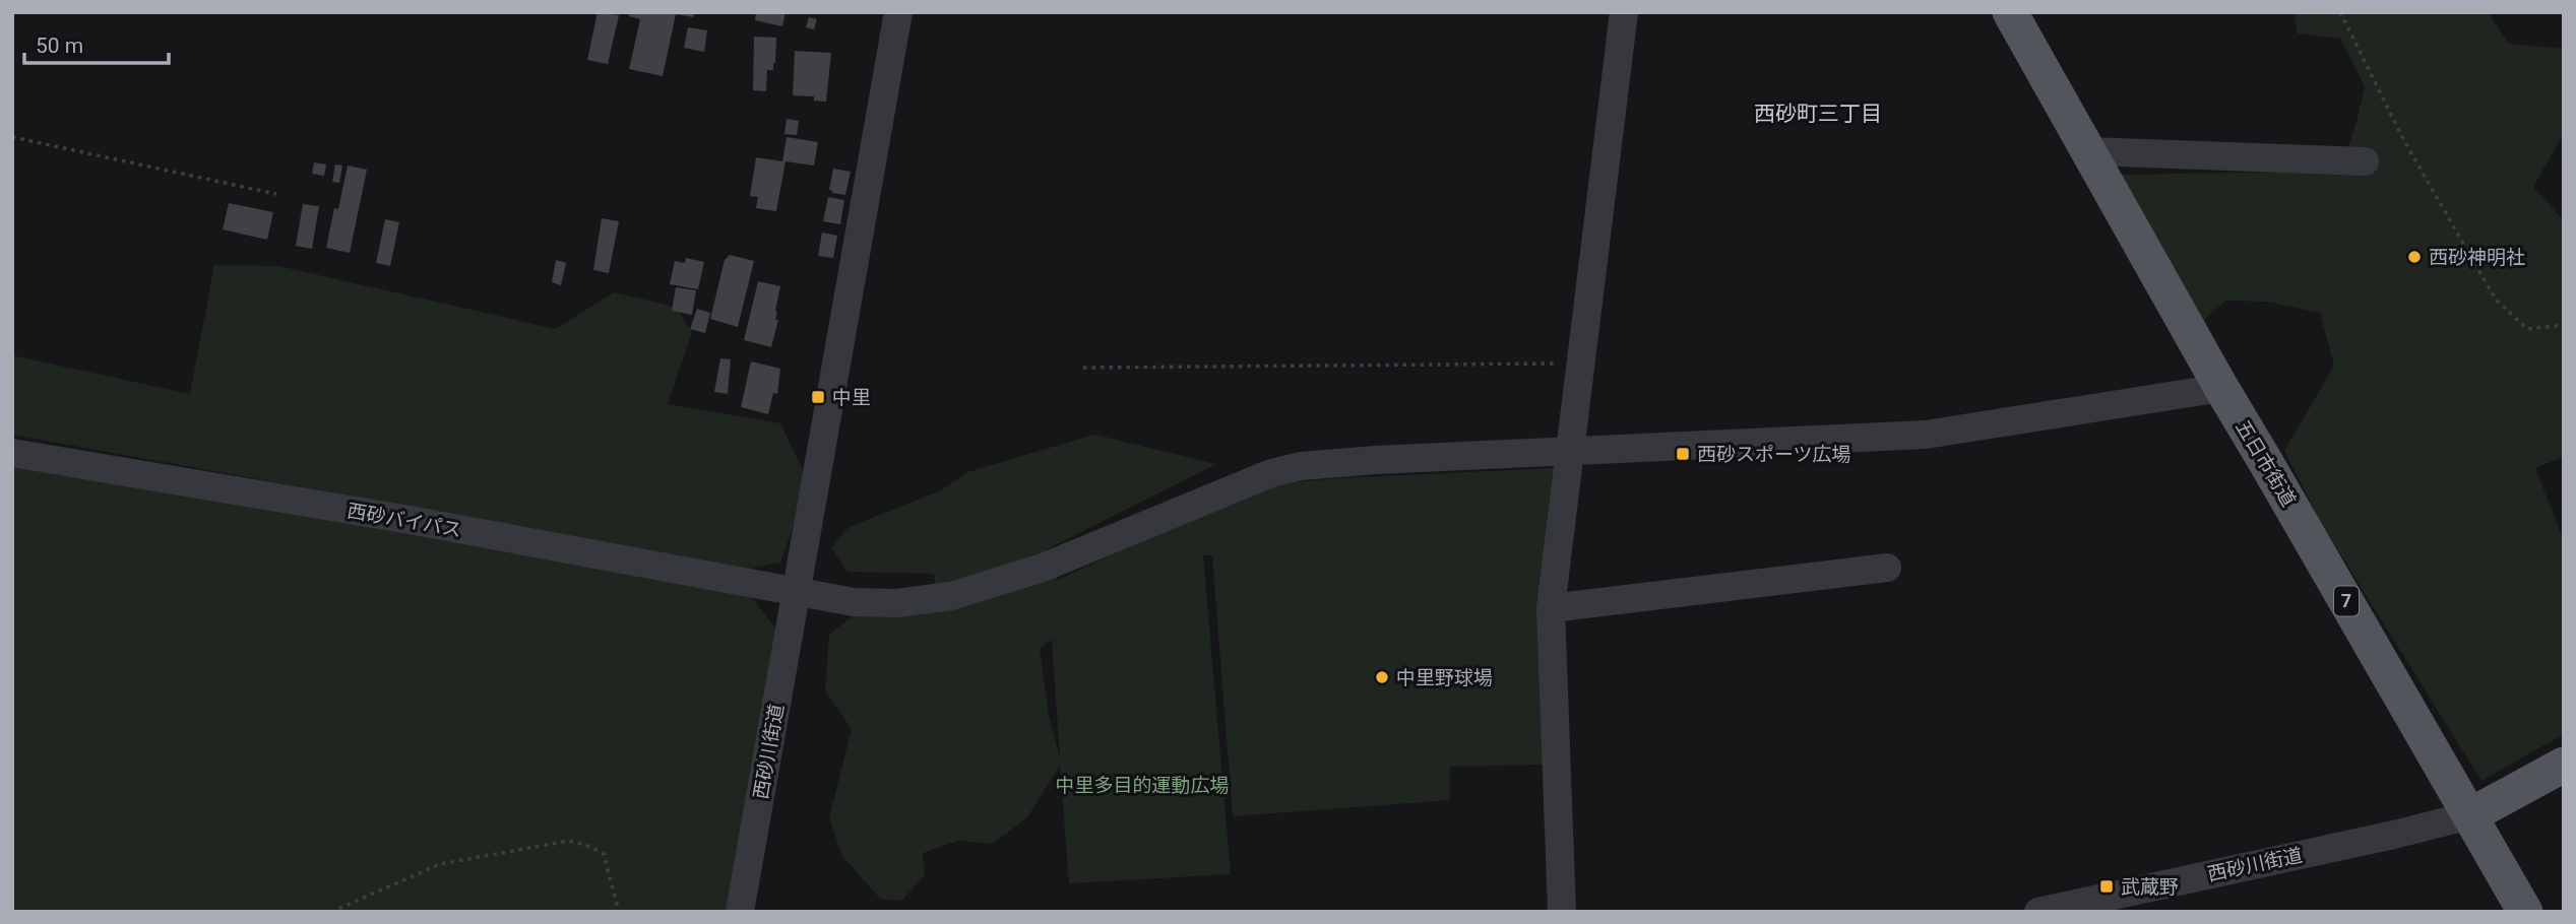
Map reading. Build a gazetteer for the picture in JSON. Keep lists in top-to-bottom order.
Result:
{
  "streets": {
    "main road": ["五日市街道", "7"],
    "street": ["西砂バイパス", "西砂川街道"]
  },
  "crossings": [
    ["五日市街道", "西砂バイパス"],
    ["五日市街道", "西砂川街道"],
    ["西砂バイパス", "西砂川街道"]
  ],
  "districts": ["西砂町三丁目"],
  "parks": ["中里多目的運動広場"],
  "places": {
    "other": ["西砂神明社", "中里野球場"],
    "transit": ["中里", "西砂スポーツ広場", "武蔵野"]
  },
  "scale_bar": "50 m"
}
